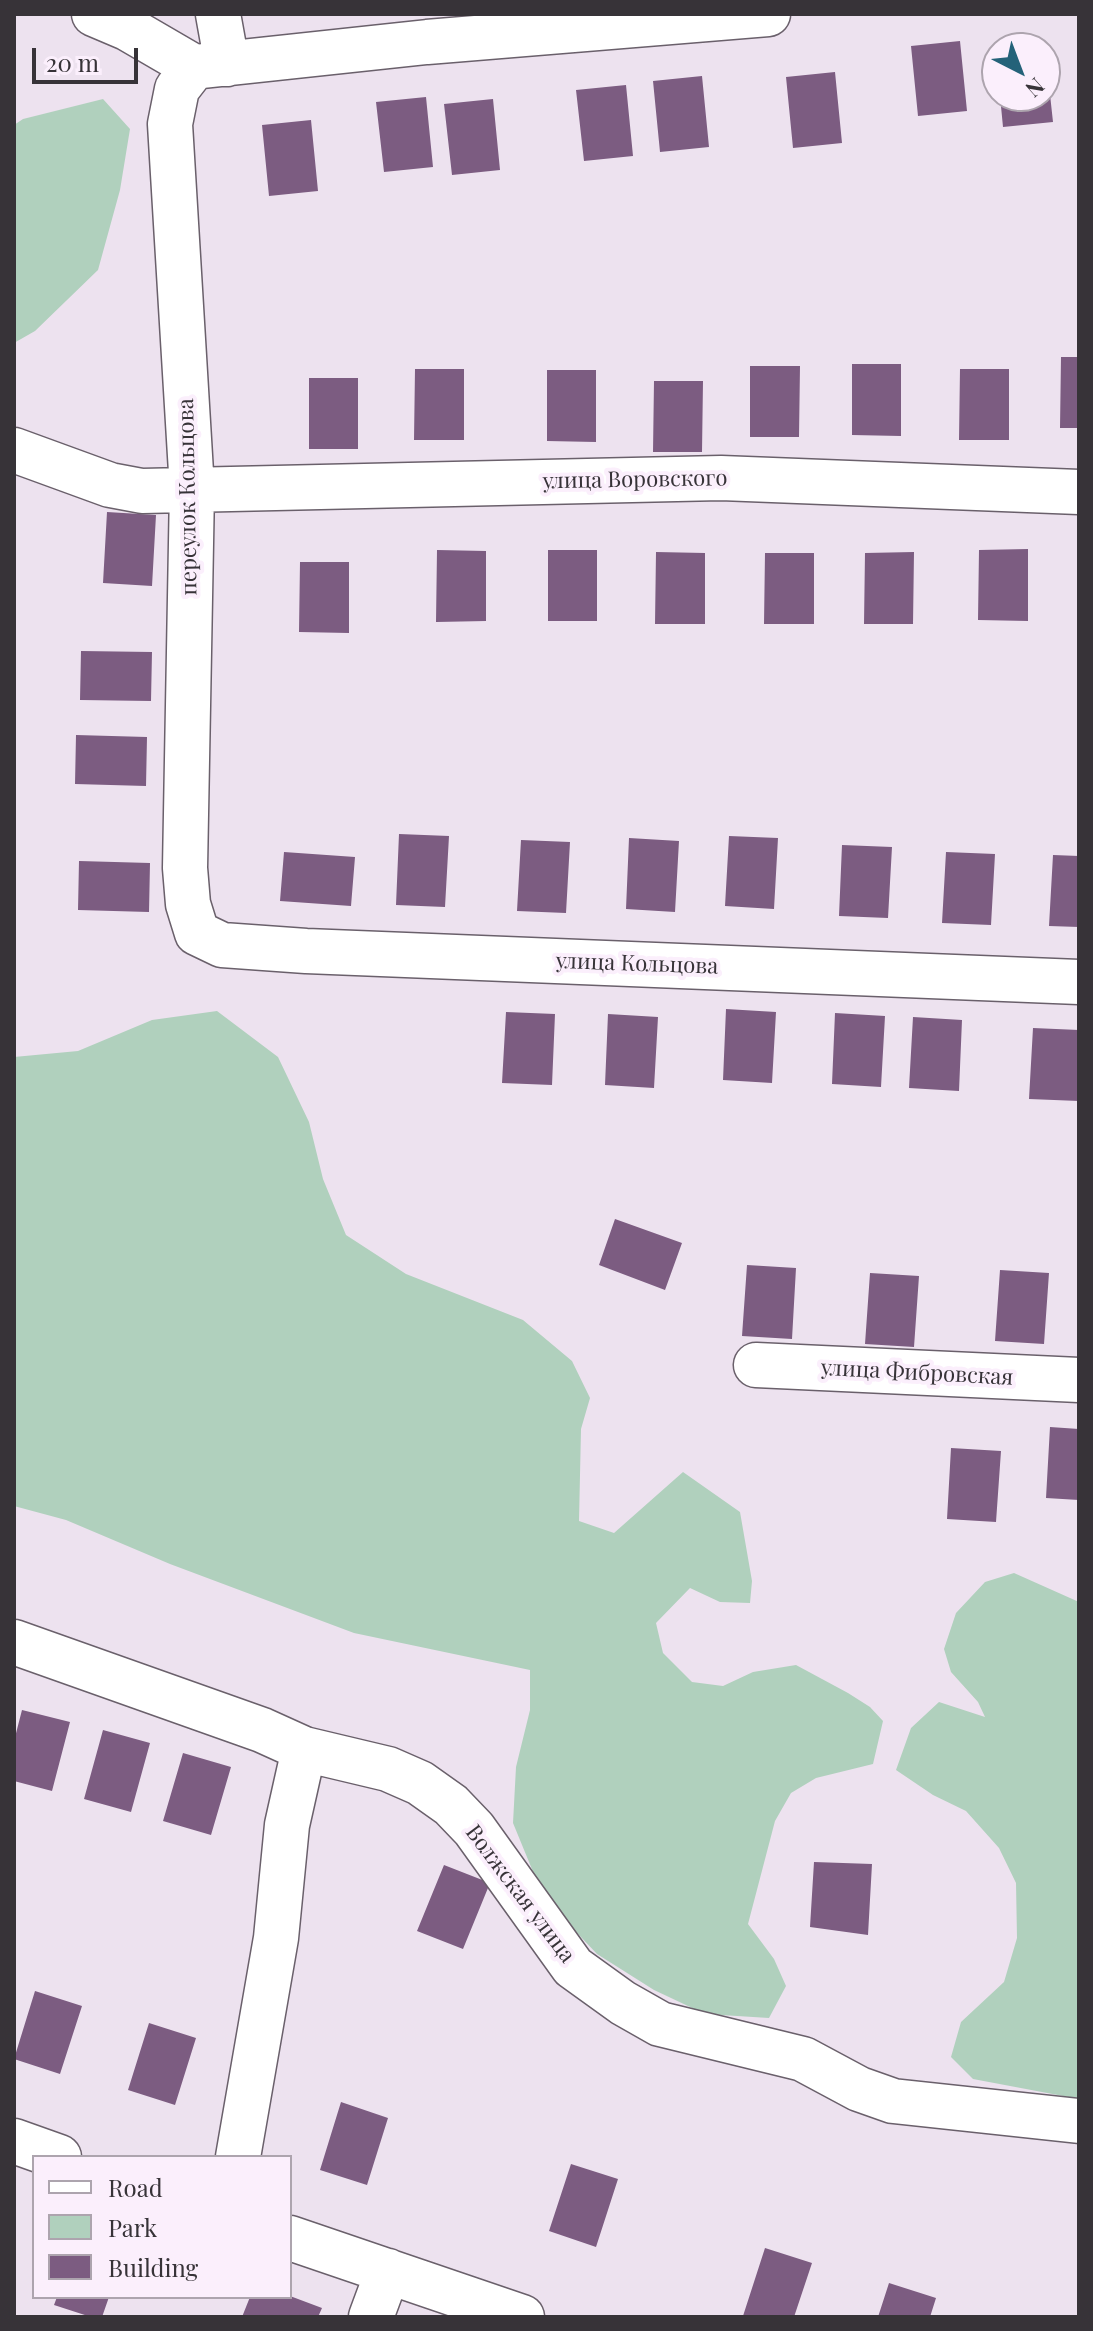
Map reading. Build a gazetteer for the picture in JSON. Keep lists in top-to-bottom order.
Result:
{
  "streets": {
    "street": [
      "улица Воровского",
      "переулок Кольцова",
      "улица Кольцова",
      "улица Фибровская",
      "Волжская улица"
    ]
  },
  "crossings": [
    ["улица Воровского", "переулок Кольцова"],
    ["переулок Кольцова", "улица Кольцова"]
  ],
  "legend": ["Road", "Park", "Building"],
  "scale_bar": "20 m",
  "north": "bottom right"
}
